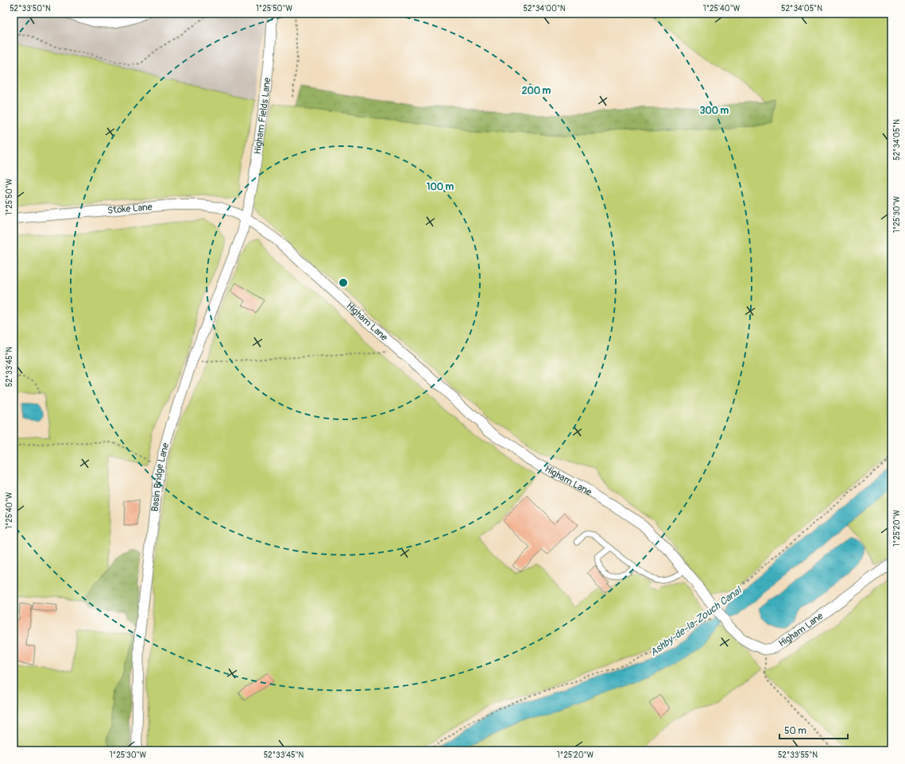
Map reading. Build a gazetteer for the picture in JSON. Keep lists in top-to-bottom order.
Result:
{
  "streets": {
    "street": [
      "Higham Fields Lane",
      "Stoke Lane",
      "Higham Lane",
      "Basin Bridge Lane"
    ]
  },
  "crossings": [
    ["Higham Fields Lane", "Stoke Lane"],
    ["Higham Fields Lane", "Higham Lane"],
    ["Higham Fields Lane", "Basin Bridge Lane"],
    ["Stoke Lane", "Higham Lane"],
    ["Stoke Lane", "Basin Bridge Lane"],
    ["Higham Lane", "Basin Bridge Lane"]
  ],
  "water": ["Ashby-de-la-Zouch Canal"],
  "scale_bar": "50 m",
  "coordinates": [
    "52°33'50\"N",
    "1°25'50\"W",
    "52°34'00\"N",
    "1°25'40\"W",
    "52°34'05\"N",
    "1°25'30\"W",
    "52°33'45\"N",
    "1°25'20\"W",
    "52°33'55\"N"
  ],
  "rings": ["200 m", "300 m", "100 m"]
}
